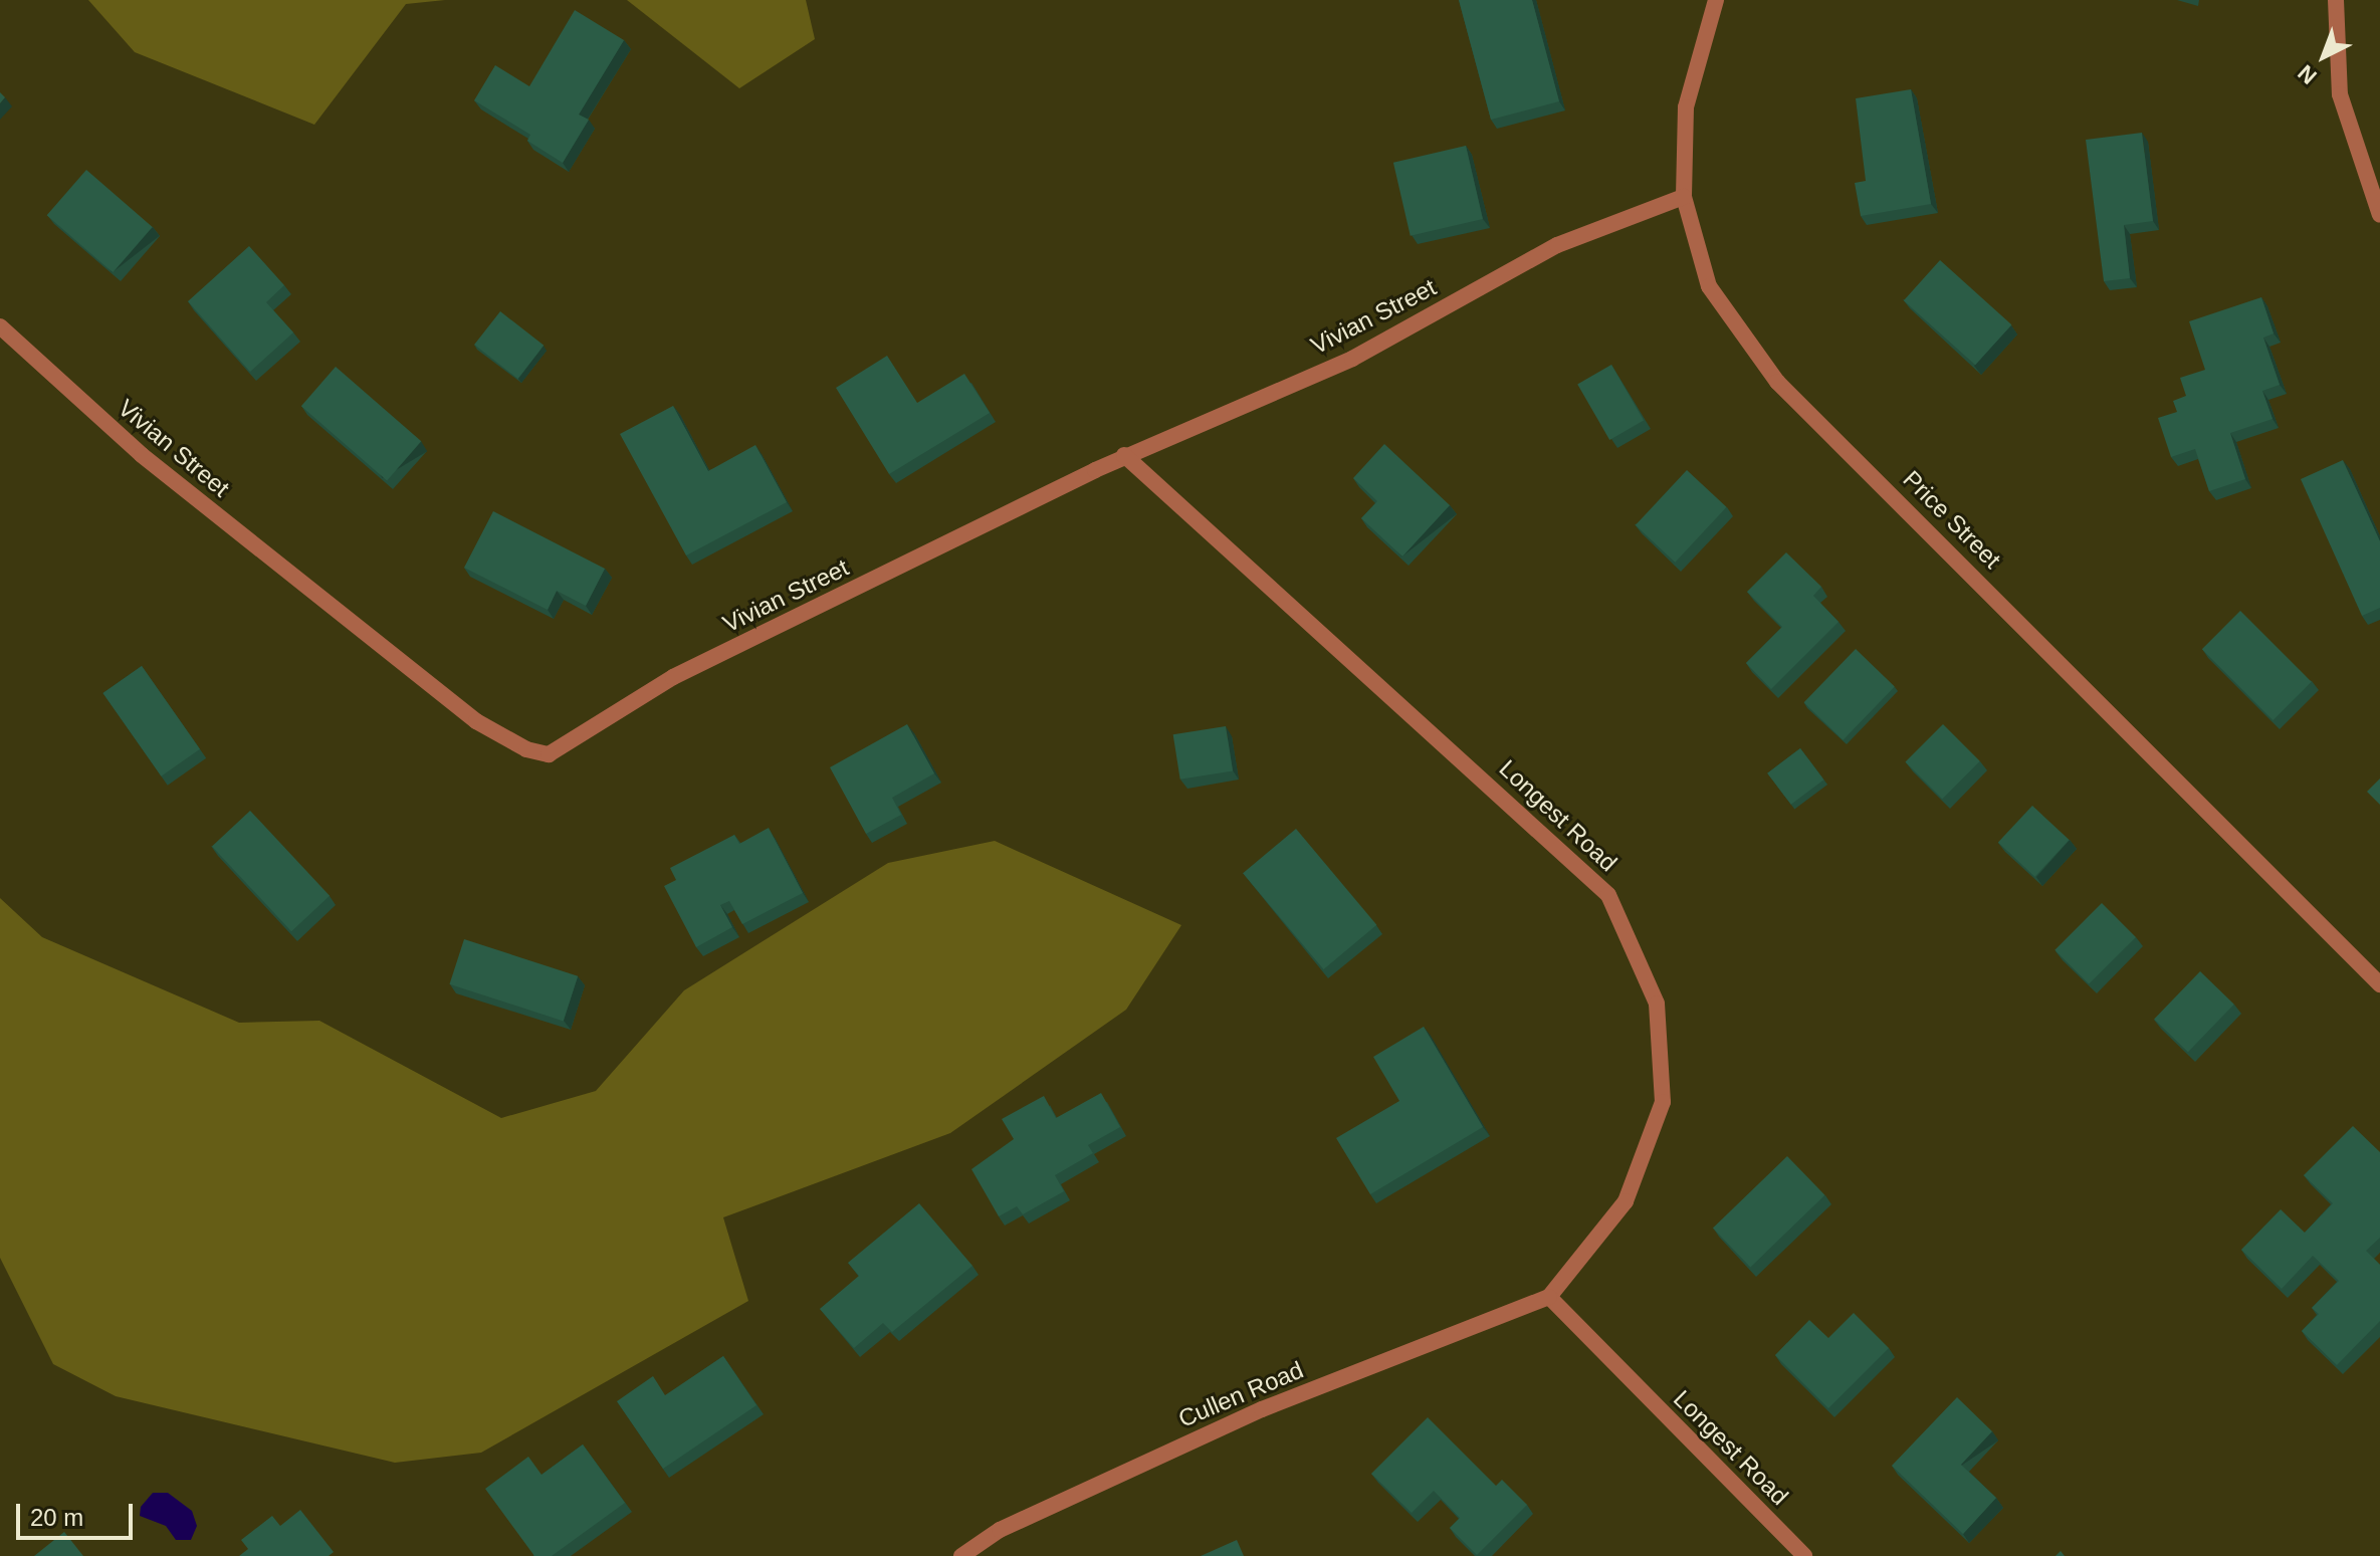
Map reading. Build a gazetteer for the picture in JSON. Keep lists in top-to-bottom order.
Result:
{
  "streets": {
    "street": [
      "Vivian Street",
      "Price Street",
      "Longest Road",
      "Cullen Road"
    ]
  },
  "crossings": [
    ["Vivian Street", "Price Street"],
    ["Vivian Street", "Longest Road"],
    ["Longest Road", "Cullen Road"]
  ],
  "scale_bar": "20 m",
  "north": "bottom left"
}
